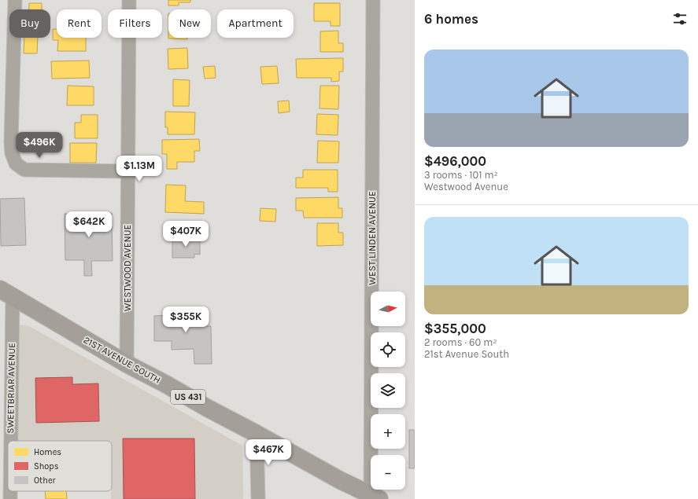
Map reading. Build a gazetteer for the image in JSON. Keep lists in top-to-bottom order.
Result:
{
  "streets": {
    "main road": ["21ST AVENUE SOUTH", "US 431"],
    "street": ["WEST LINDEN AVENUE", "WESTWOOD AVENUE", "SWEETBRIAR AVENUE"]
  },
  "crossings": [
    ["WEST LINDEN AVENUE", "21ST AVENUE SOUTH"],
    ["WESTWOOD AVENUE", "21ST AVENUE SOUTH"],
    ["21ST AVENUE SOUTH", "SWEETBRIAR AVENUE"]
  ],
  "legend": ["Homes", "Shops", "Other"],
  "north": "right",
  "page": {
    "heading": "6 homes",
    "chip": [
      "Buy",
      "Rent",
      "Filters",
      "New",
      "Apartment"
    ],
    "list": [
      {
        "name": "$496,000",
        "note": "3 rooms · 101 m² · Westwood Avenue"
      },
      {
        "name": "$355,000",
        "note": "2 rooms · 60 m² · 21st Avenue South"
      }
    ],
    "price": [
      "$496K",
      "$1.13M",
      "$642K",
      "$407K",
      "$355K",
      "$467K"
    ],
    "map_buttons": ["+", "−"]
  }
}
